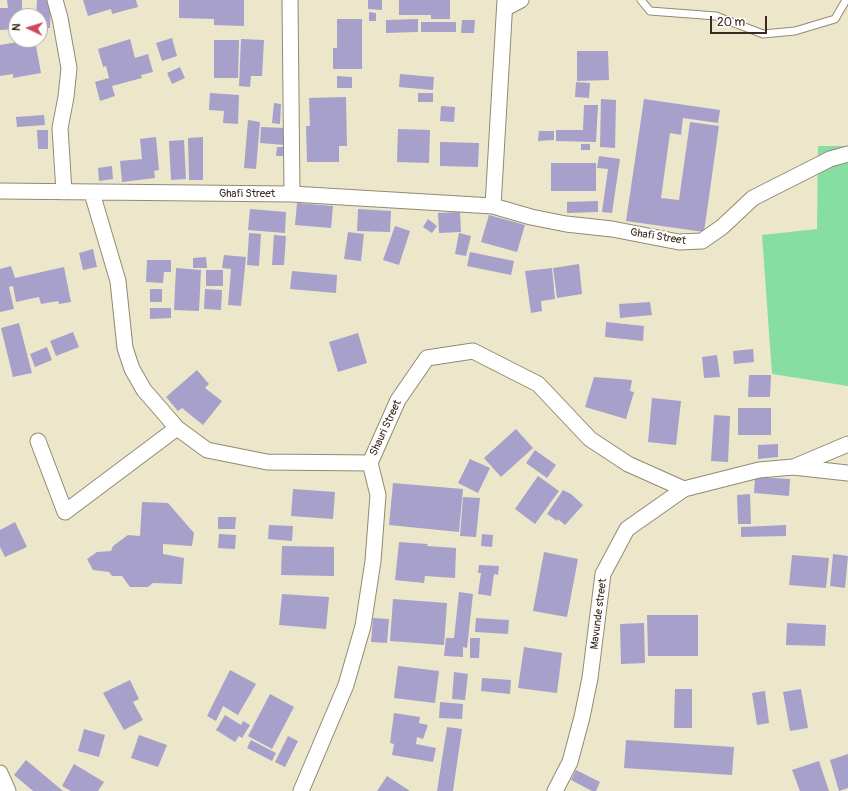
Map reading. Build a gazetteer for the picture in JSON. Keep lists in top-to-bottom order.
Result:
{
  "streets": {
    "street": ["Ghafi Street", "Shauri Street", "Mavunde street"]
  },
  "crossings": [
    ["Ghafi Street", "Shauri Street"],
    ["Shauri Street", "Mavunde street"]
  ],
  "scale_bar": "20 m",
  "north": "left"
}
